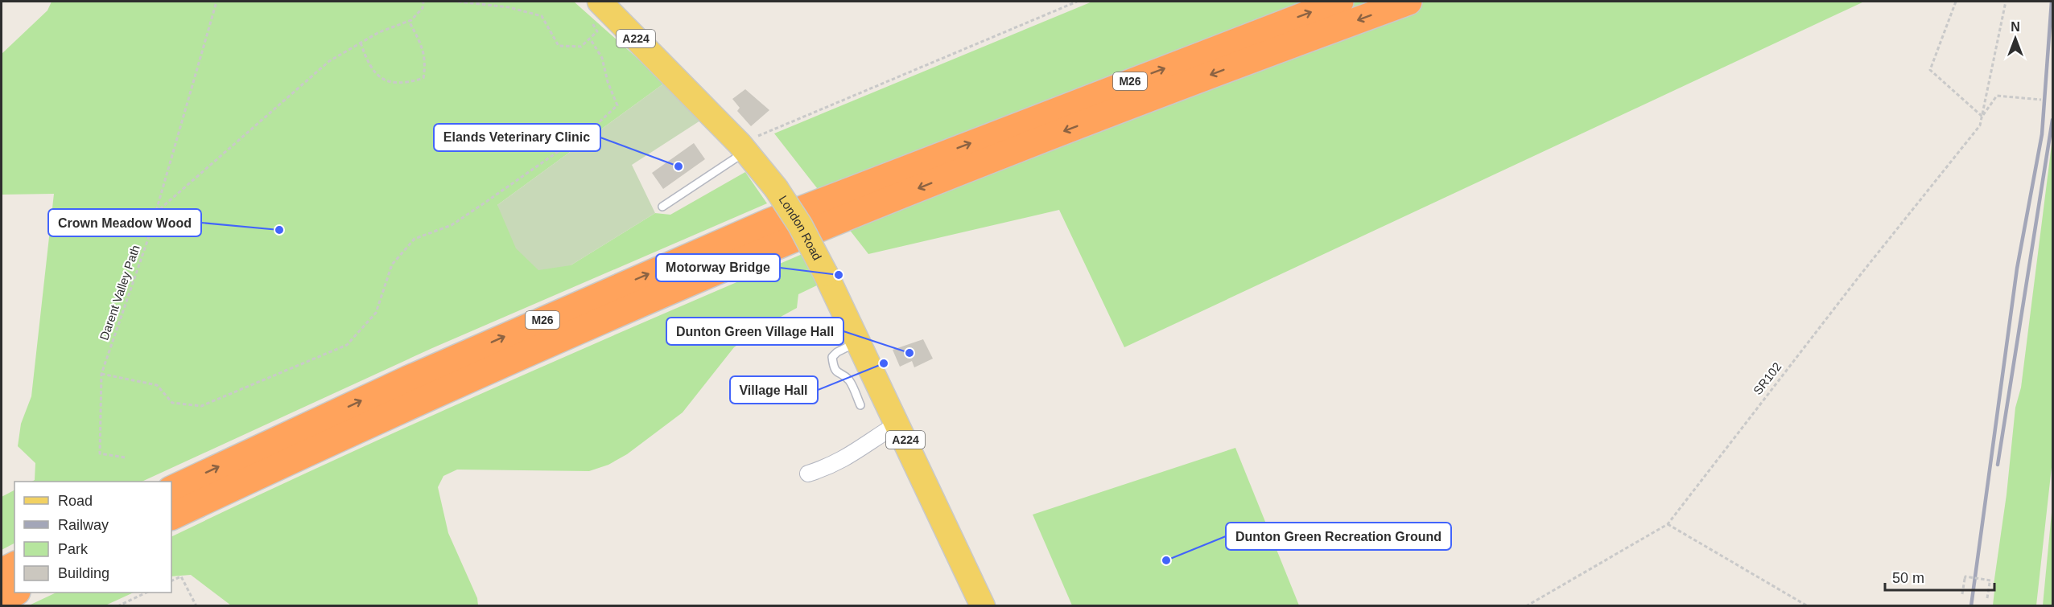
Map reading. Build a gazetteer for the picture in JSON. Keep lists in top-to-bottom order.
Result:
{
  "streets": {
    "highway": ["M26"],
    "main road": ["A224", "London Road"],
    "path": ["Darent Valley Path", "SR102"]
  },
  "places": [
    "Elands Veterinary Clinic",
    "Crown Meadow Wood",
    "Motorway Bridge",
    "Dunton Green Village Hall",
    "Village Hall",
    "Dunton Green Recreation Ground"
  ],
  "legend": [
    "Road",
    "Railway",
    "Park",
    "Building"
  ],
  "scale_bar": "50 m",
  "north": "top"
}
